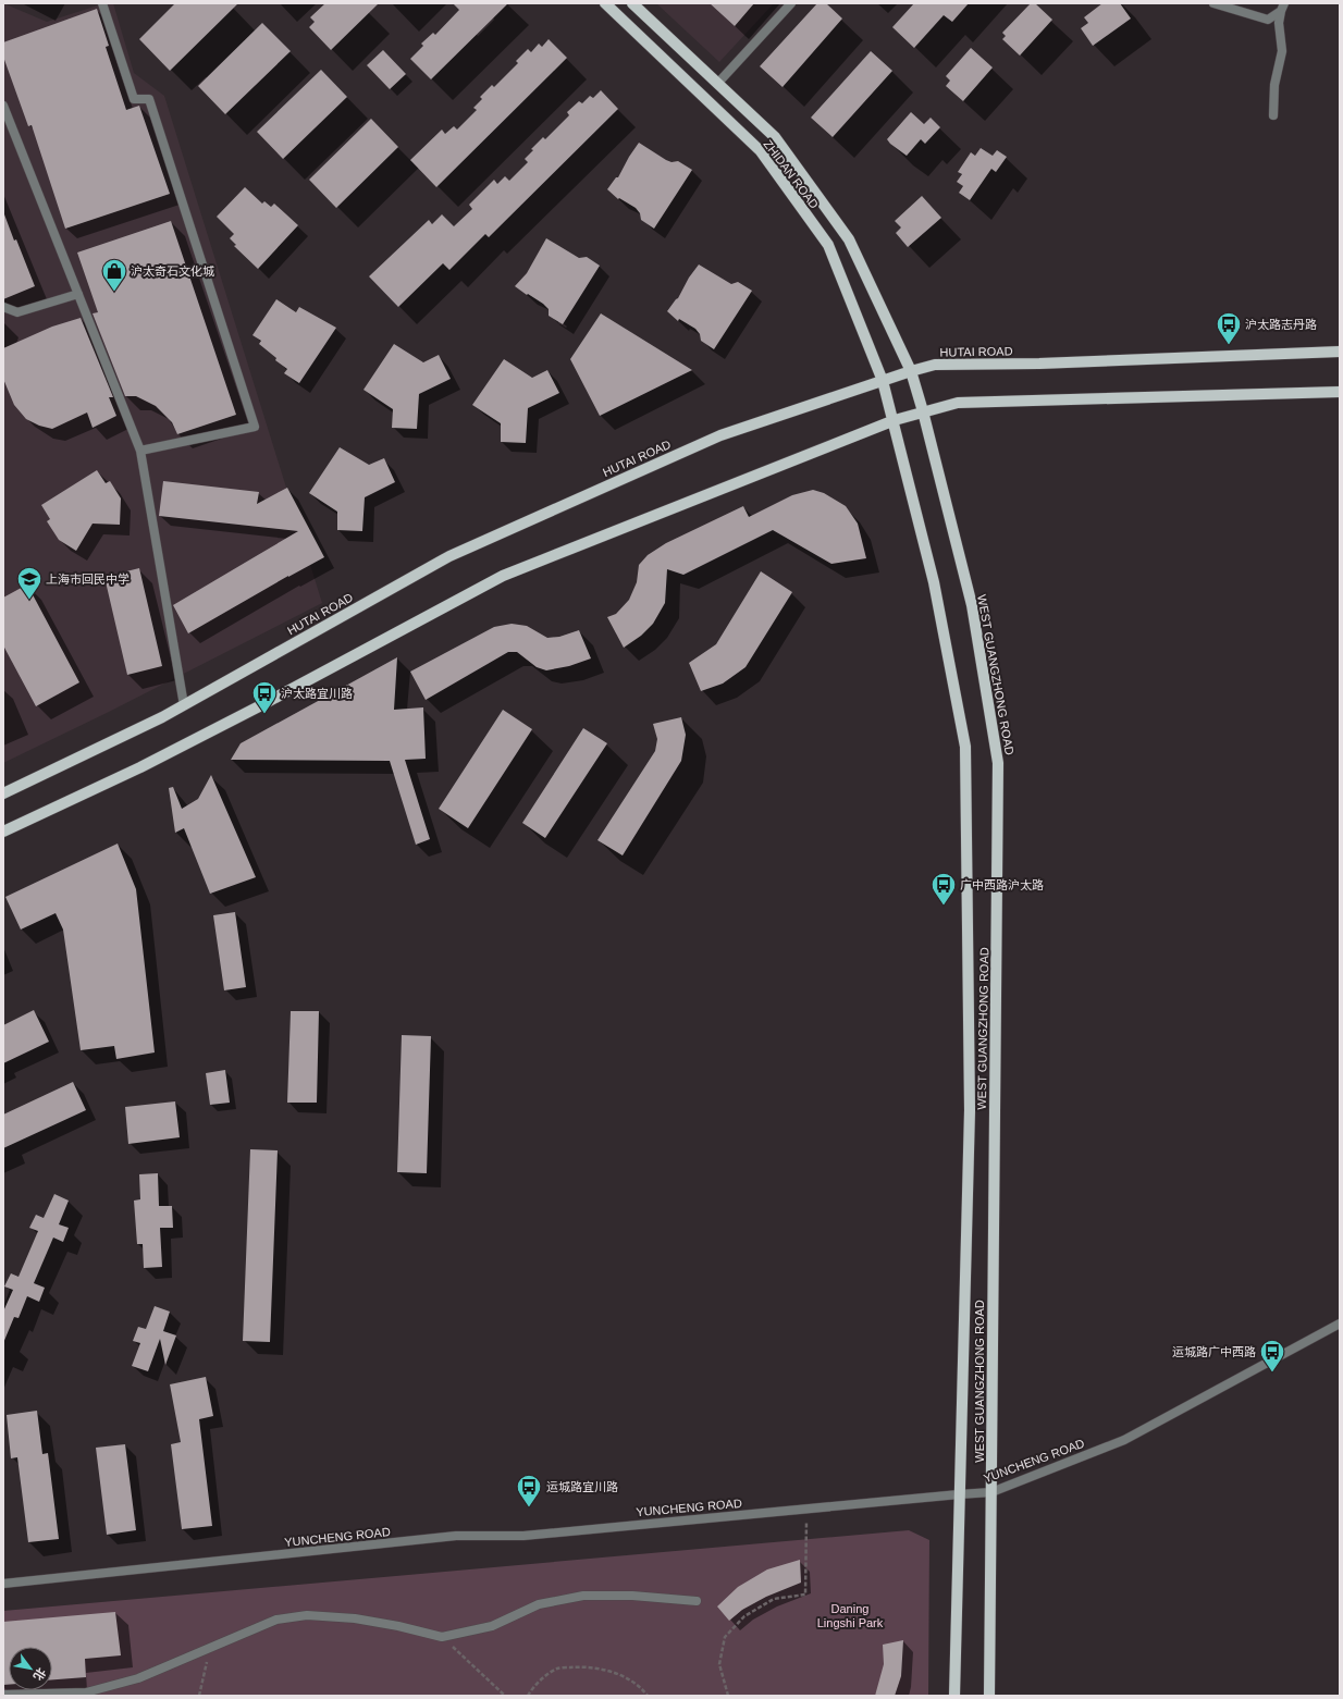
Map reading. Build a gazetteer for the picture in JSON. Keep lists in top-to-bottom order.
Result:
{
  "streets": {
    "main road": ["ZHIDAN ROAD", "HUTAI ROAD", "WEST GUANGZHONG ROAD"],
    "street": ["YUNCHENG ROAD"]
  },
  "crossings": [
    ["ZHIDAN ROAD", "HUTAI ROAD"],
    ["ZHIDAN ROAD", "WEST GUANGZHONG ROAD"],
    ["HUTAI ROAD", "WEST GUANGZHONG ROAD"],
    ["WEST GUANGZHONG ROAD", "YUNCHENG ROAD"]
  ],
  "parks": ["Daning Lingshi Park"],
  "places": {
    "shop": ["沪太奇石文化城"],
    "bus stop": [
      "沪太路志丹路",
      "沪太路宜川路",
      "广中西路沪太路",
      "运城路广中西路",
      "运城路宜川路"
    ],
    "school or university": ["上海市回民中学"]
  },
  "north": "bottom right"
}
